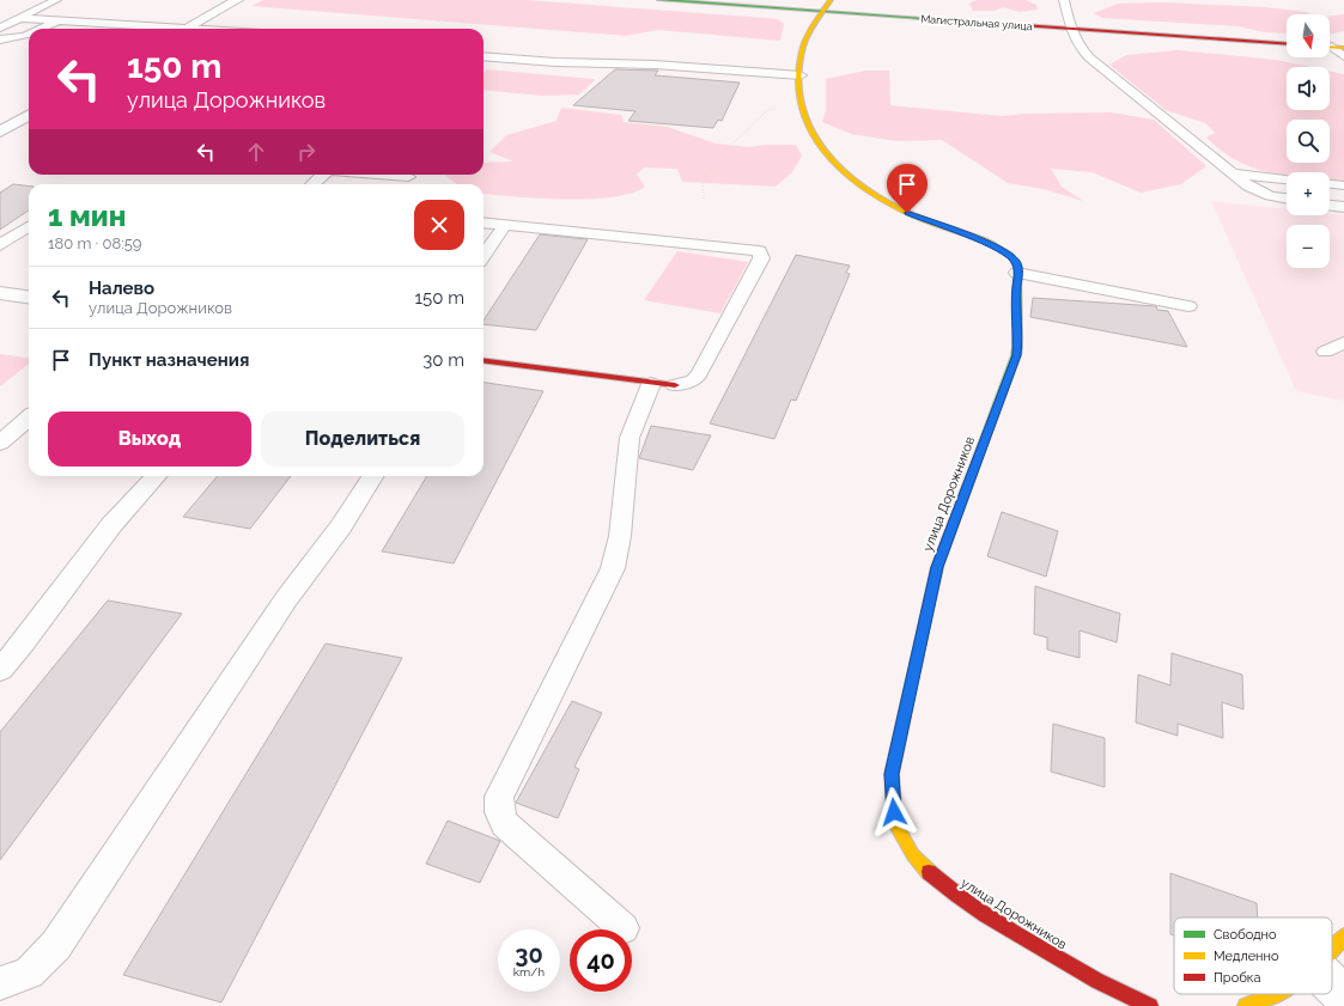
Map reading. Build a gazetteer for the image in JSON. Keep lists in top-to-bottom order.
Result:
{
  "streets": {
    "street": ["Магистральная улица", "улица Дорожников"]
  },
  "legend": ["Свободно", "Медленно", "Пробка"],
  "north": "bottom",
  "page": {
    "map_buttons": ["+", "−"],
    "turn": ["150 m", "улица Дорожников"],
    "heading": ["1 мин", "180 m · 08:59"],
    "list": [
      {
        "name": "Налево",
        "note": "улица Дорожников",
        "value": "150 m"
      },
      {
        "name": "Пункт назначения",
        "value": "30 m"
      }
    ],
    "buttons": ["Выход", "Поделиться"],
    "speed": "30 km/h",
    "limit": "40"
  }
}
